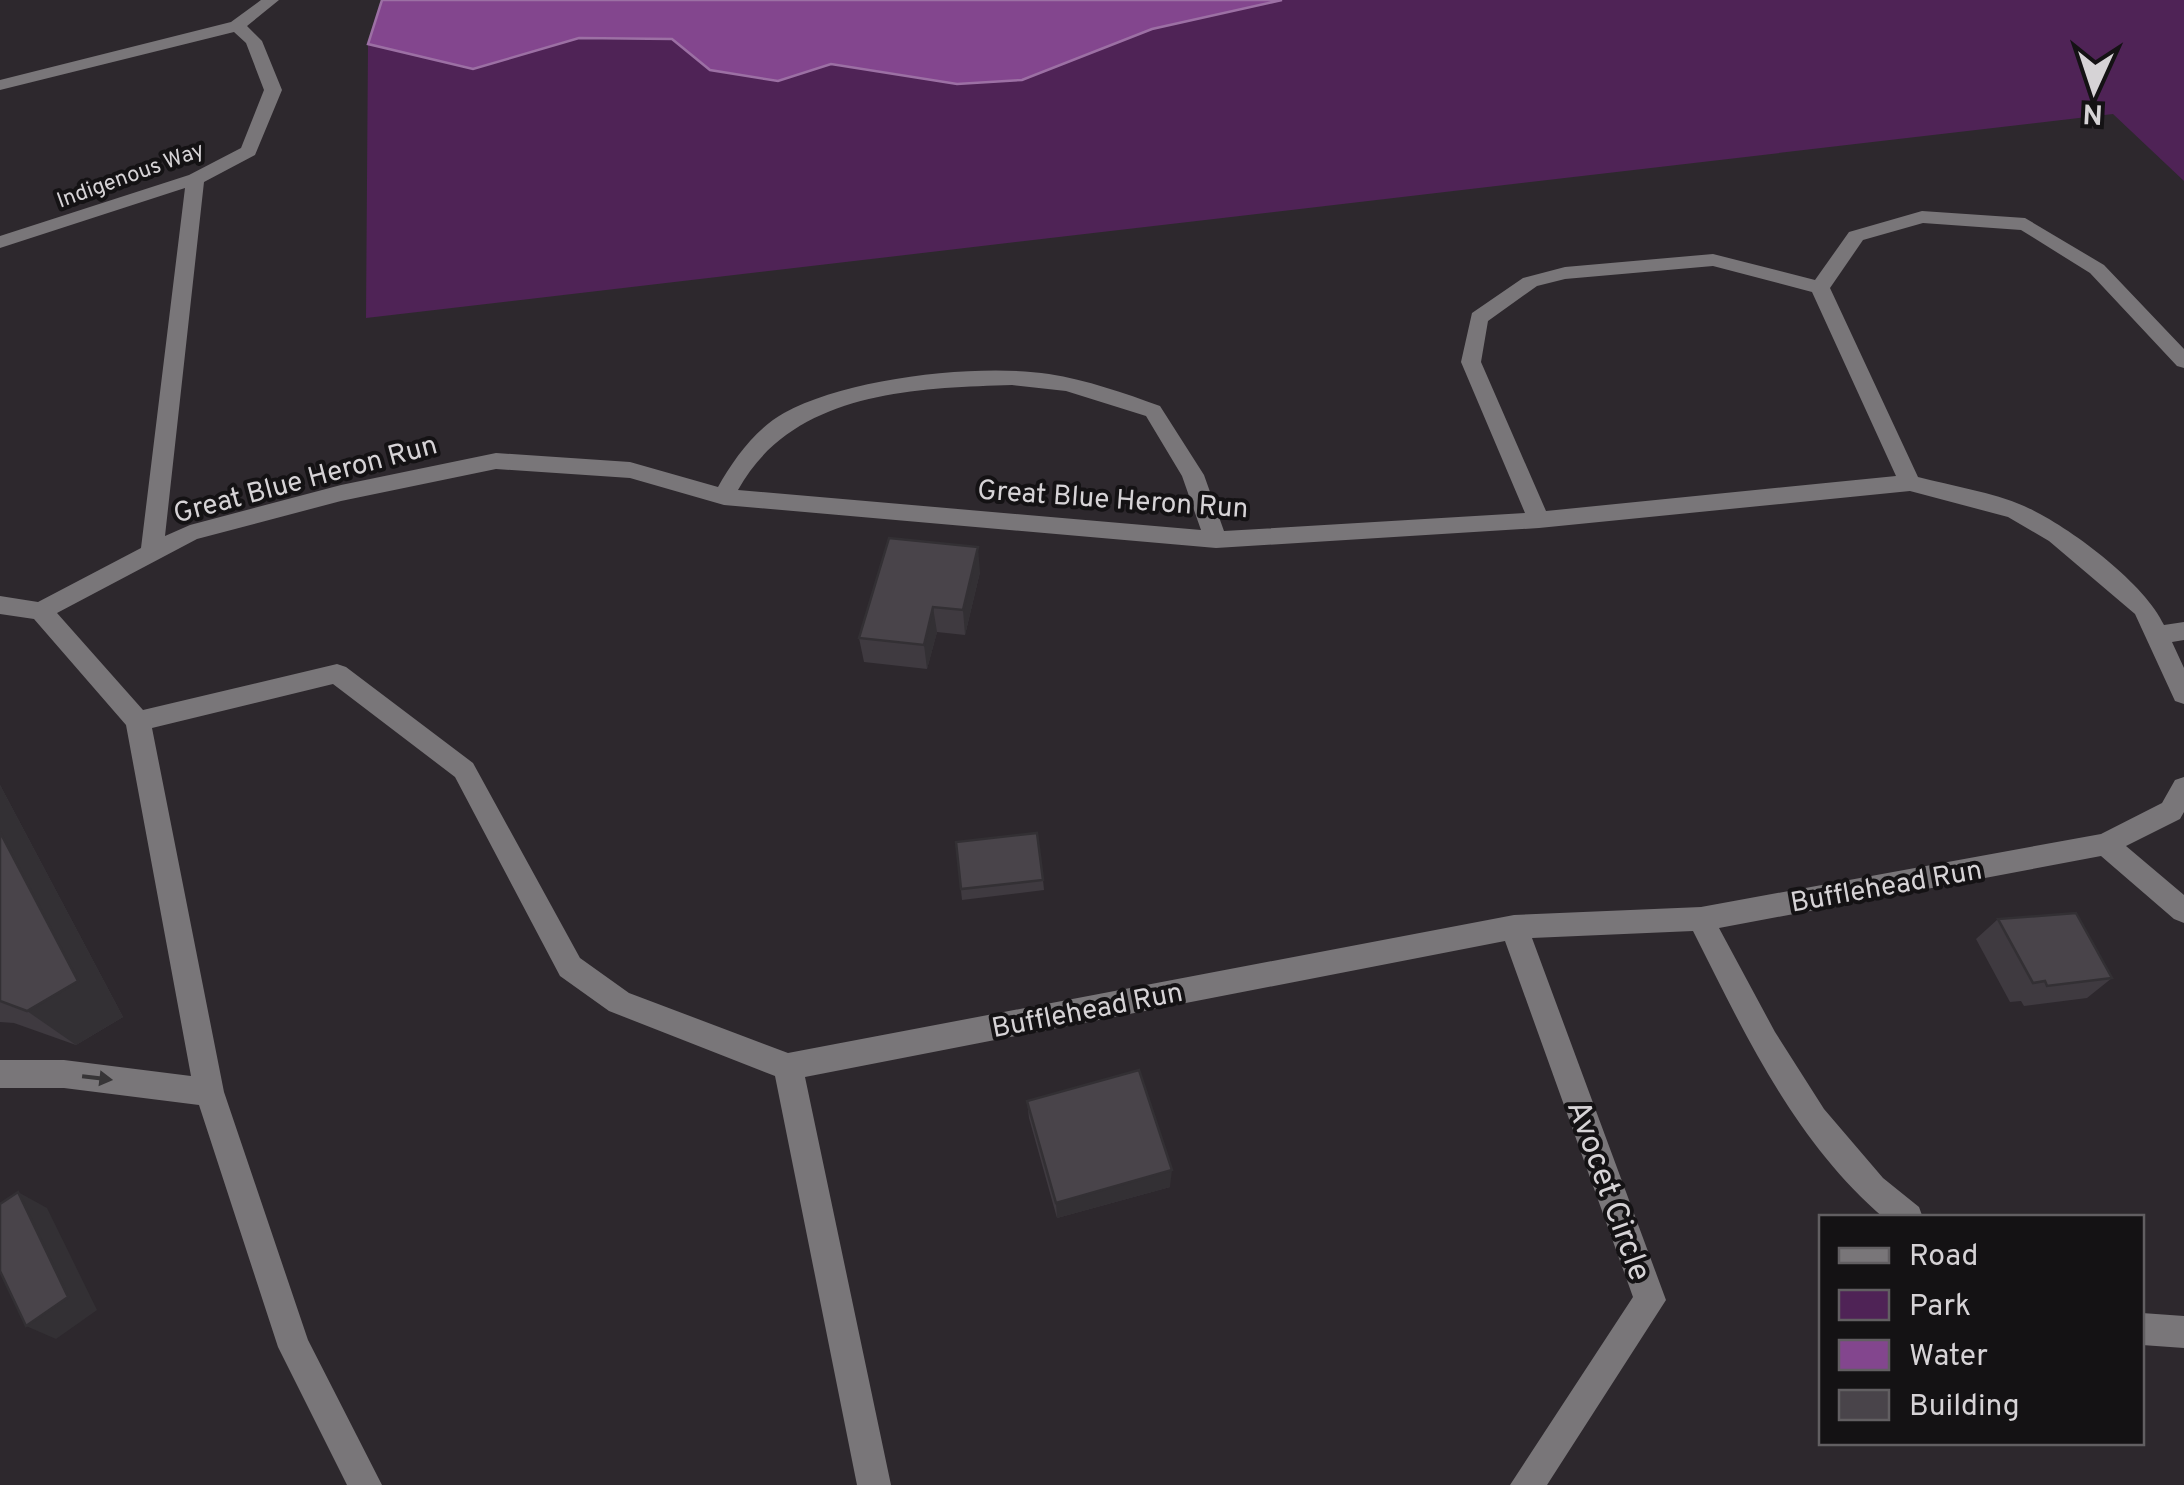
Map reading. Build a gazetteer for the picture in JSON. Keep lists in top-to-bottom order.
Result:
{
  "streets": {
    "lane": [
      "Indigenous Way",
      "Great Blue Heron Run",
      "Bufflehead Run",
      "Avocet Circle"
    ]
  },
  "crossings": [
    ["Bufflehead Run", "Avocet Circle"]
  ],
  "legend": [
    "Road",
    "Park",
    "Water",
    "Building"
  ],
  "north": "bottom"
}
